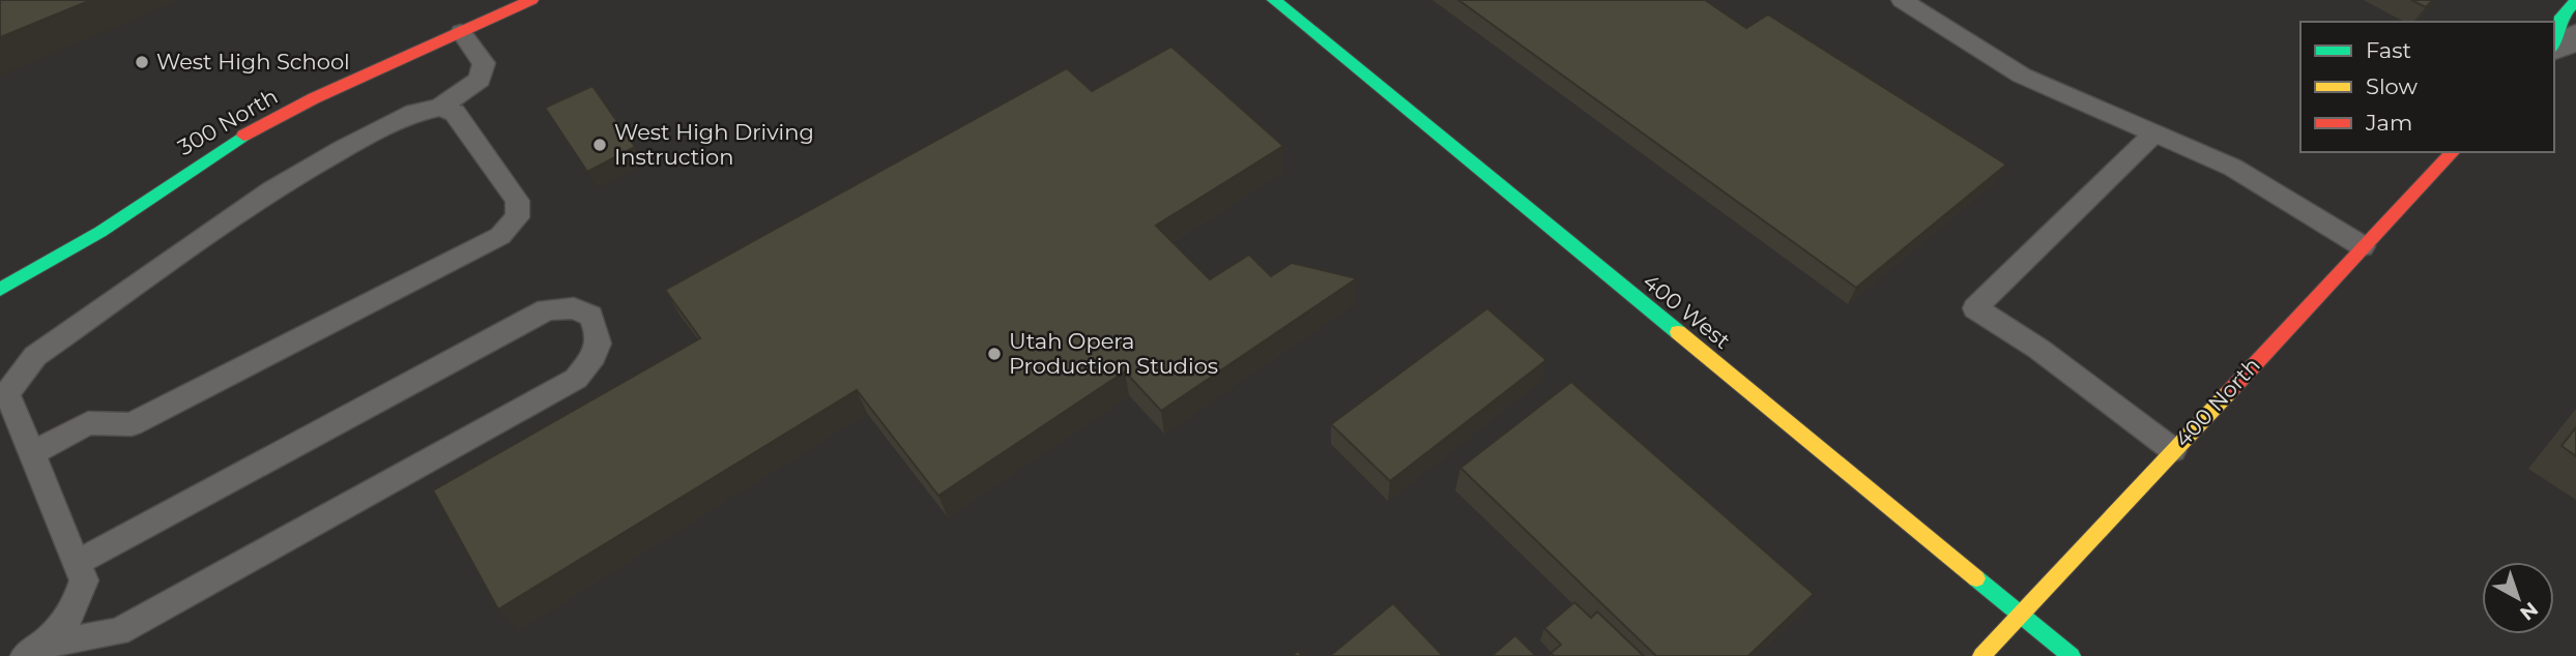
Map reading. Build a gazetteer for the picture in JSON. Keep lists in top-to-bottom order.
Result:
{
  "streets": {
    "street": ["300 North", "400 West", "400 North"]
  },
  "crossings": [
    ["400 West", "400 North"]
  ],
  "places": ["West High School", "West High Driving Instruction", "Utah Opera Production Studios"],
  "legend": ["Fast", "Slow", "Jam"],
  "north": "bottom right"
}
